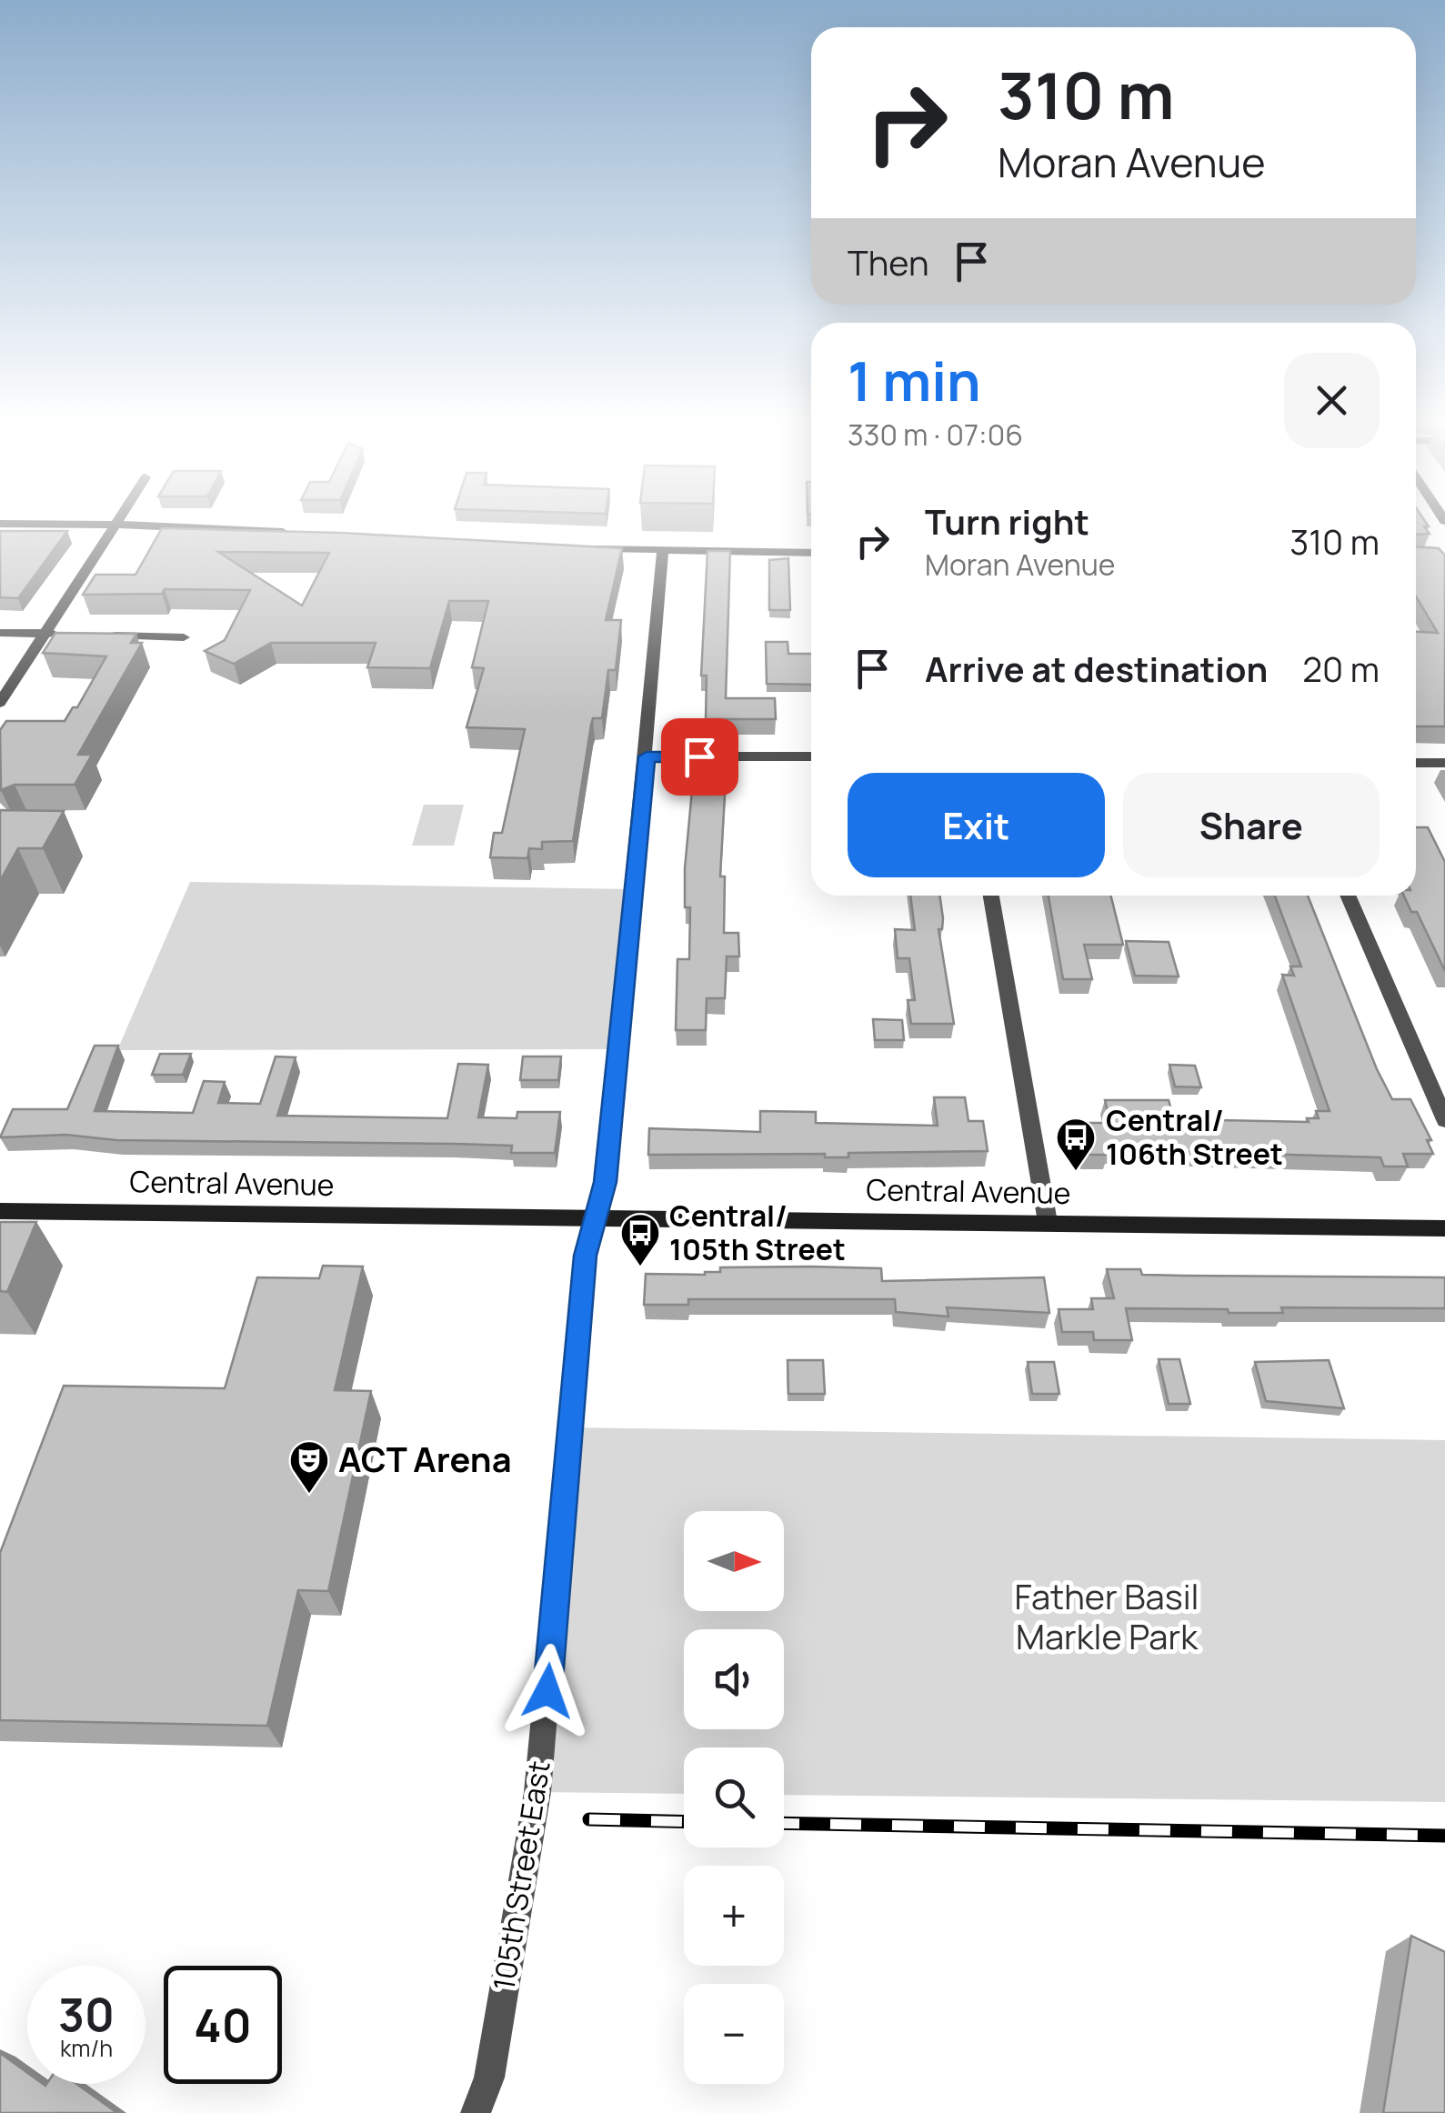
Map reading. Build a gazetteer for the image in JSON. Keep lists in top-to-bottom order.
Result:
{
  "streets": {
    "main road": ["Central Avenue"],
    "street": ["105th Street East"]
  },
  "crossings": [
    ["Central Avenue", "105th Street East"]
  ],
  "parks": ["Father Basil Markle Park"],
  "places": {
    "bus stop": ["Central/ 106th Street", "Central/ 105th Street"],
    "theatre": ["ACT Arena"]
  },
  "north": "right",
  "page": {
    "turn": ["310 m", "Moran Avenue"],
    "then": "Then",
    "heading": ["1 min", "330 m · 07:06"],
    "list": [
      {
        "name": "Turn right",
        "note": "Moran Avenue",
        "value": "310 m"
      },
      {
        "name": "Arrive at destination",
        "value": "20 m"
      }
    ],
    "buttons": ["Exit", "Share"],
    "map_buttons": ["+", "−"],
    "speed": "30 km/h",
    "limit": "40"
  }
}
